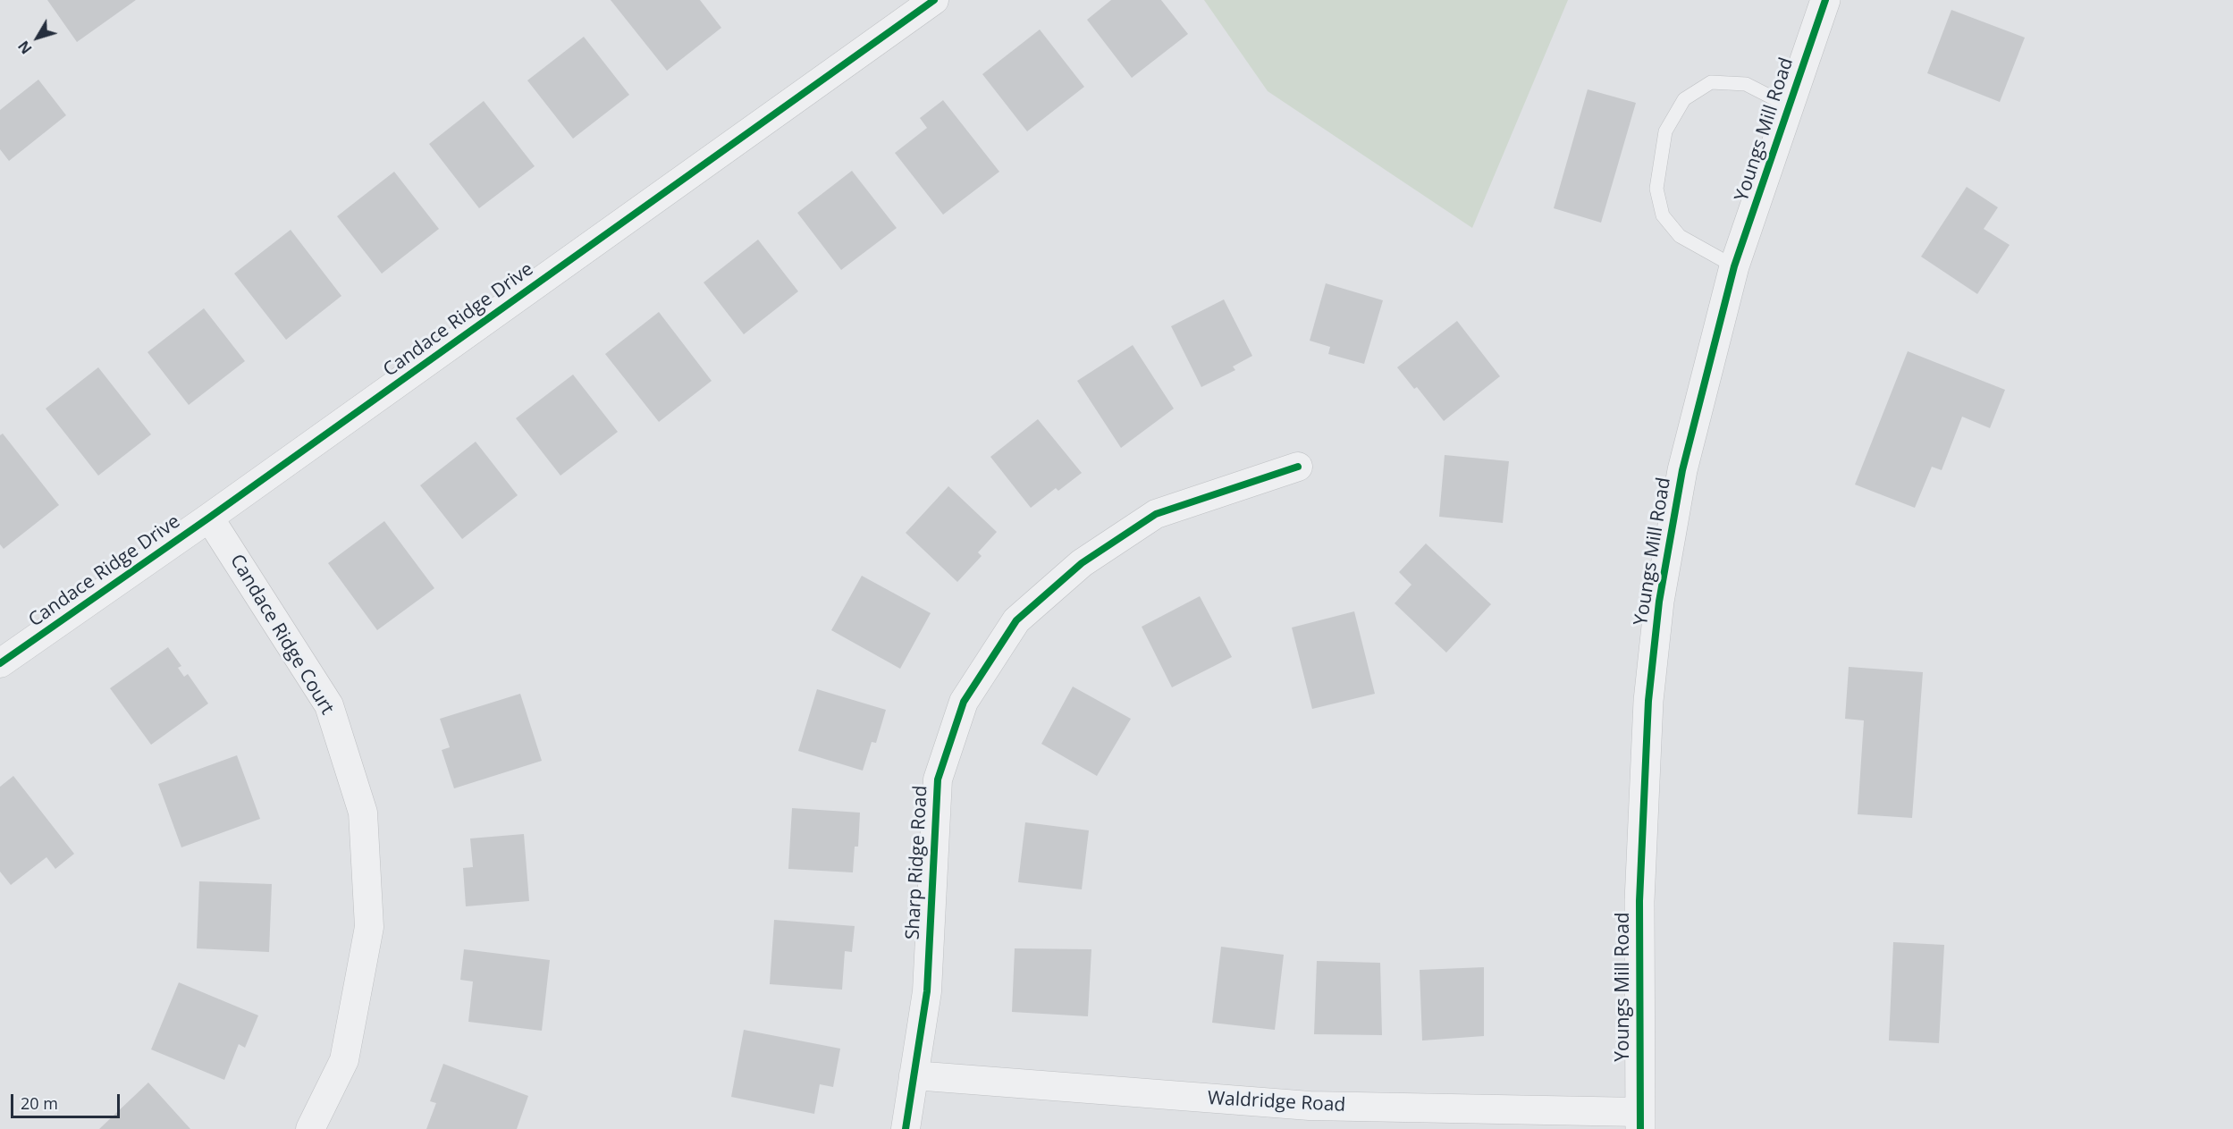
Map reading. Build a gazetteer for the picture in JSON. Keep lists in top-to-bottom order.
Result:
{
  "streets": {
    "street": [
      "Youngs Mill Road",
      "Candace Ridge Drive",
      "Candace Ridge Court",
      "Sharp Ridge Road",
      "Waldridge Road"
    ]
  },
  "crossings": [
    ["Youngs Mill Road", "Waldridge Road"],
    ["Candace Ridge Drive", "Candace Ridge Court"],
    ["Sharp Ridge Road", "Waldridge Road"]
  ],
  "scale_bar": "20 m",
  "north": "bottom left"
}
